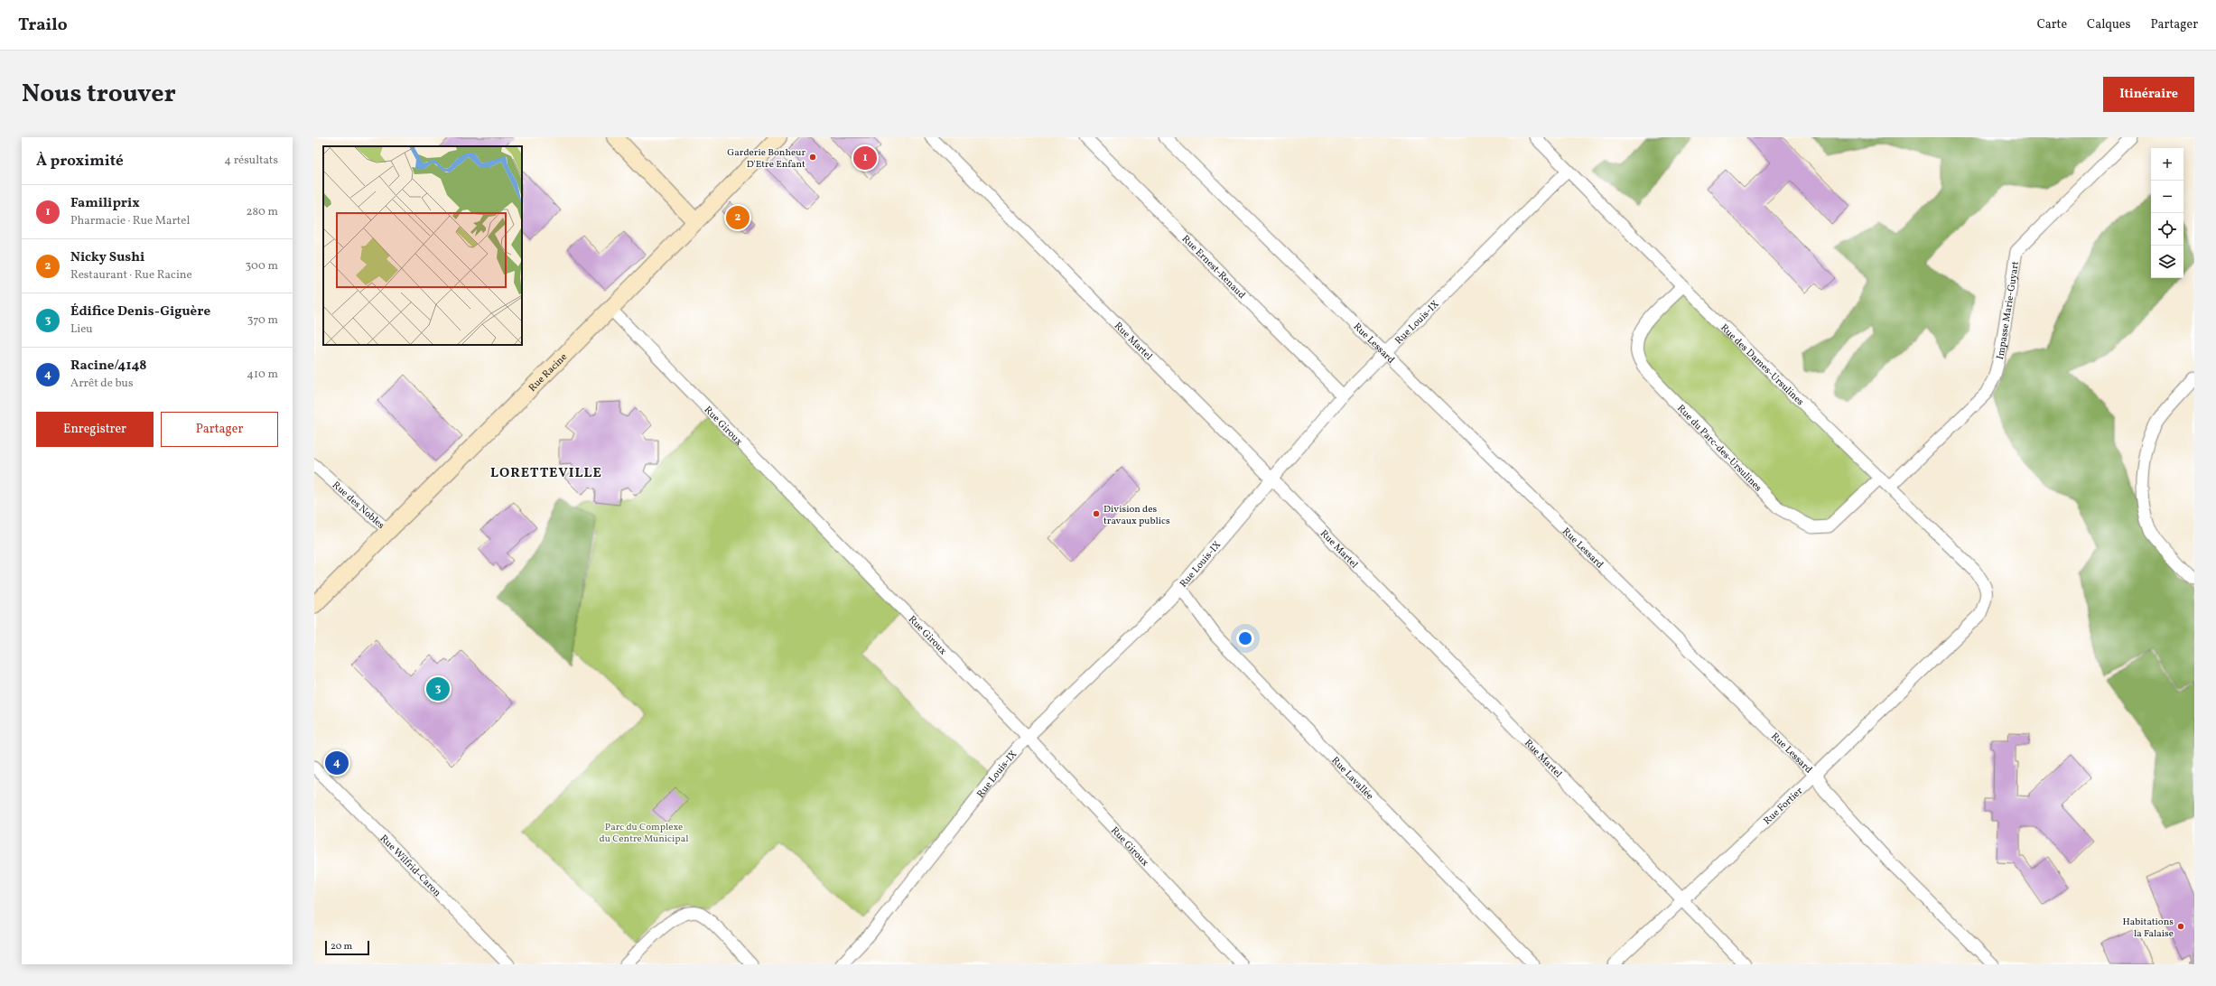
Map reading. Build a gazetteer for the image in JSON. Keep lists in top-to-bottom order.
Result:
{
  "streets": {
    "main road": ["Rue Racine"],
    "street": [
      "Rue Ernest-Renaud",
      "Impasse Marie-Guyart",
      "Rue Louis-IX",
      "Rue Martel",
      "Rue Lessard",
      "Rue des Dames-Ursulines",
      "Rue Giroux",
      "Rue du Parc-des-Ursulines",
      "Rue des Nobles",
      "Rue Lavallée",
      "Rue Fortier",
      "Rue Wilfrid-Caron"
    ]
  },
  "crossings": [
    ["Rue Ernest-Renaud", "Rue Louis-IX"],
    ["Impasse Marie-Guyart", "Rue des Dames-Ursulines"],
    ["Rue Louis-IX", "Rue Martel"],
    ["Rue Louis-IX", "Rue Lessard"],
    ["Rue Louis-IX", "Rue des Dames-Ursulines"],
    ["Rue Louis-IX", "Rue Giroux"],
    ["Rue Louis-IX", "Rue Lavallée"],
    ["Rue Martel", "Rue Fortier"],
    ["Rue Lessard", "Rue Fortier"],
    ["Rue des Dames-Ursulines", "Rue du Parc-des-Ursulines"],
    ["Rue des Dames-Ursulines", "Rue Fortier"],
    ["Rue Racine", "Rue Giroux"],
    ["Rue Racine", "Rue des Nobles"]
  ],
  "districts": ["LORETTEVILLE"],
  "parks": ["Parc du Complexe du Centre Municipal"],
  "places": ["Garderie Bonheur D'Etre Enfant", "Division des travaux publics", "Habitations la Falaise"],
  "scale_bar": "20 m",
  "page": {
    "header": "Trailo",
    "nav": ["Carte", "Calques", "Partager"],
    "title": "Nous trouver",
    "buttons": [
      "Itinéraire",
      ["Enregistrer", "Partager"]
    ],
    "heading": ["À proximité", "4 résultats"],
    "pins": [
      "1",
      "2",
      "3",
      "4"
    ],
    "map_buttons": ["+", "−"],
    "list": [
      {
        "mark": "1",
        "name": "Familiprix",
        "note": "Pharmacie · Rue Martel",
        "value": "280 m"
      },
      {
        "mark": "2",
        "name": "Nicky Sushi",
        "note": "Restaurant · Rue Racine",
        "value": "300 m"
      },
      {
        "mark": "3",
        "name": "Édifice Denis-Giguère",
        "note": "Lieu",
        "value": "370 m"
      },
      {
        "mark": "4",
        "name": "Racine/4148",
        "note": "Arrêt de bus",
        "value": "410 m"
      }
    ],
    "scale": "20 m"
  }
}
